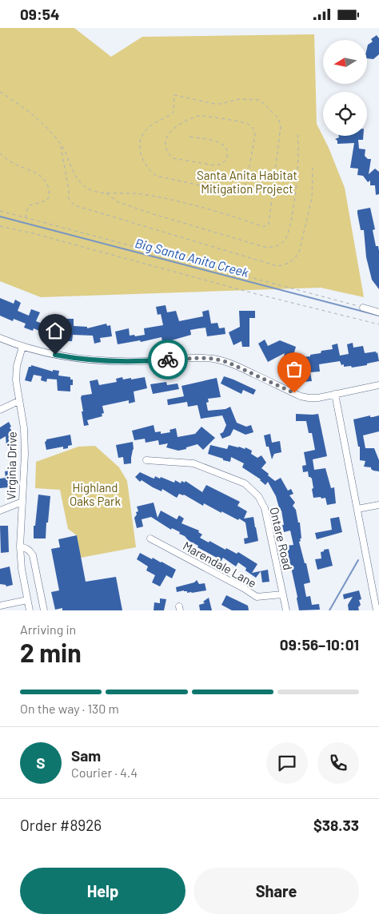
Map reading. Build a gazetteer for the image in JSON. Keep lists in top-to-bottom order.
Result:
{
  "streets": {
    "street": ["Virginia Drive", "Ontare Road", "Marendale Lane"]
  },
  "crossings": [
    ["Ontare Road", "Marendale Lane"]
  ],
  "water": ["Big Santa Anita Creek"],
  "parks": ["Santa Anita Habitat Mitigation Project", "Highland Oaks Park"],
  "north": "left",
  "page": {
    "status": "09:54",
    "heading": ["2 min", "Arriving in", "09:56–10:01"],
    "panel": [
      "Sam",
      "Courier · 4.4",
      "Order #8926",
      "$38.33"
    ],
    "bar": "On the way · 130 m",
    "round": "S",
    "buttons": ["Help", "Share"]
  }
}
